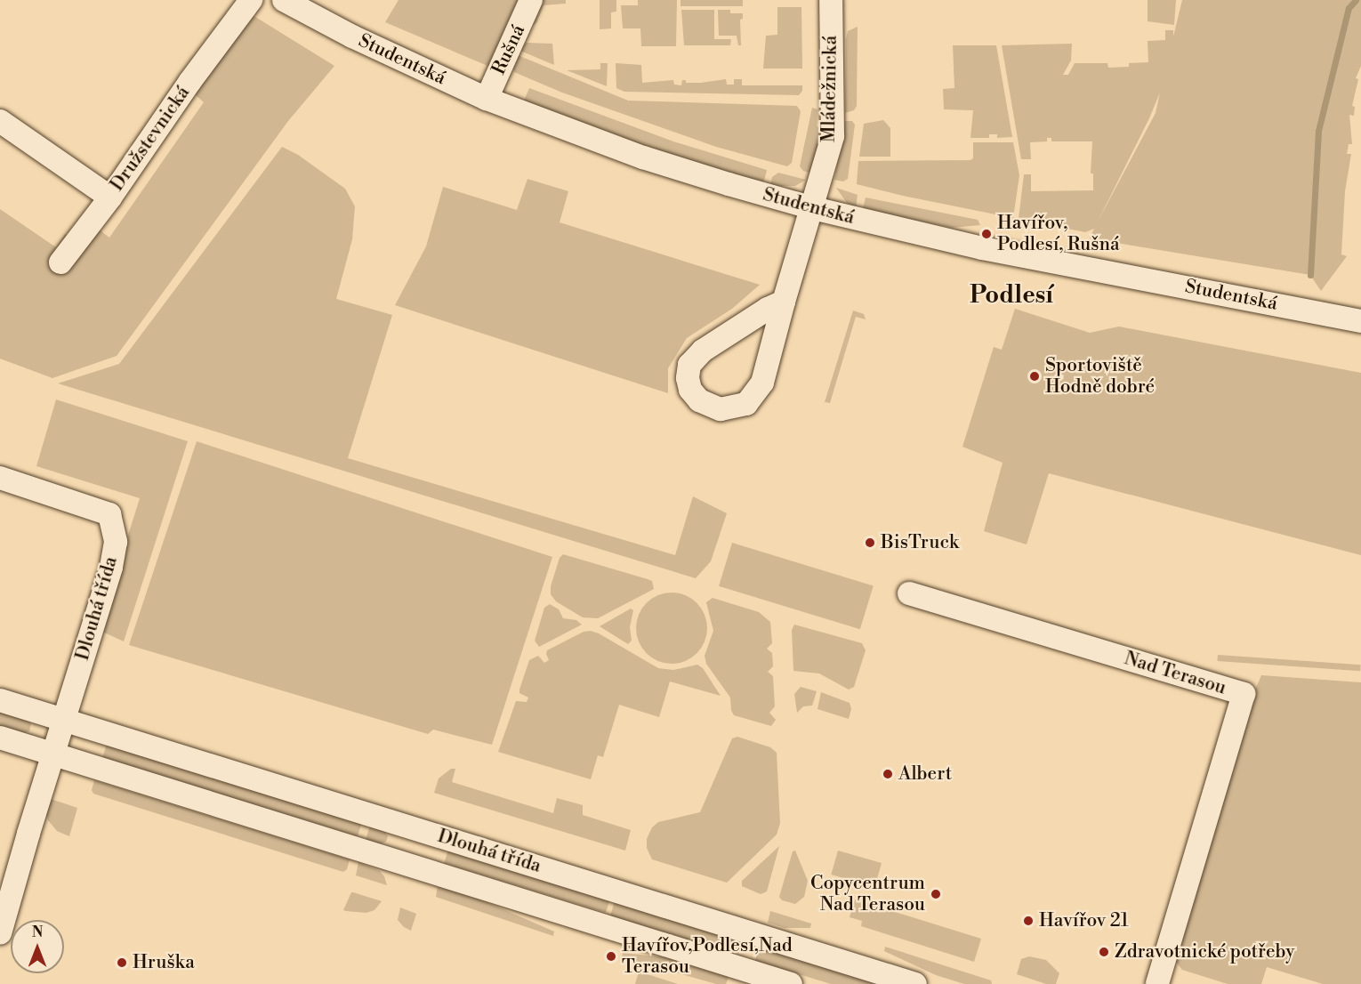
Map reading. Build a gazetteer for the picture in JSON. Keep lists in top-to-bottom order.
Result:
{
  "streets": {
    "street": [
      "Rušná",
      "Studentská",
      "Mládežnická",
      "Družstevnická",
      "Dlouhá třída",
      "Nad Terasou"
    ]
  },
  "crossings": [
    ["Rušná", "Studentská"],
    ["Studentská", "Mládežnická"]
  ],
  "districts": ["Podlesí"],
  "places": [
    "Havířov, Podlesí, Rušná",
    "Sportoviště Hodně dobré",
    "BisTruck",
    "Albert",
    "Copycentrum Nad Terasou",
    "Havířov 21",
    "Zdravotnické potřeby",
    "Havířov,Podlesí,Nad Terasou",
    "Hruška"
  ],
  "north": "top"
}
